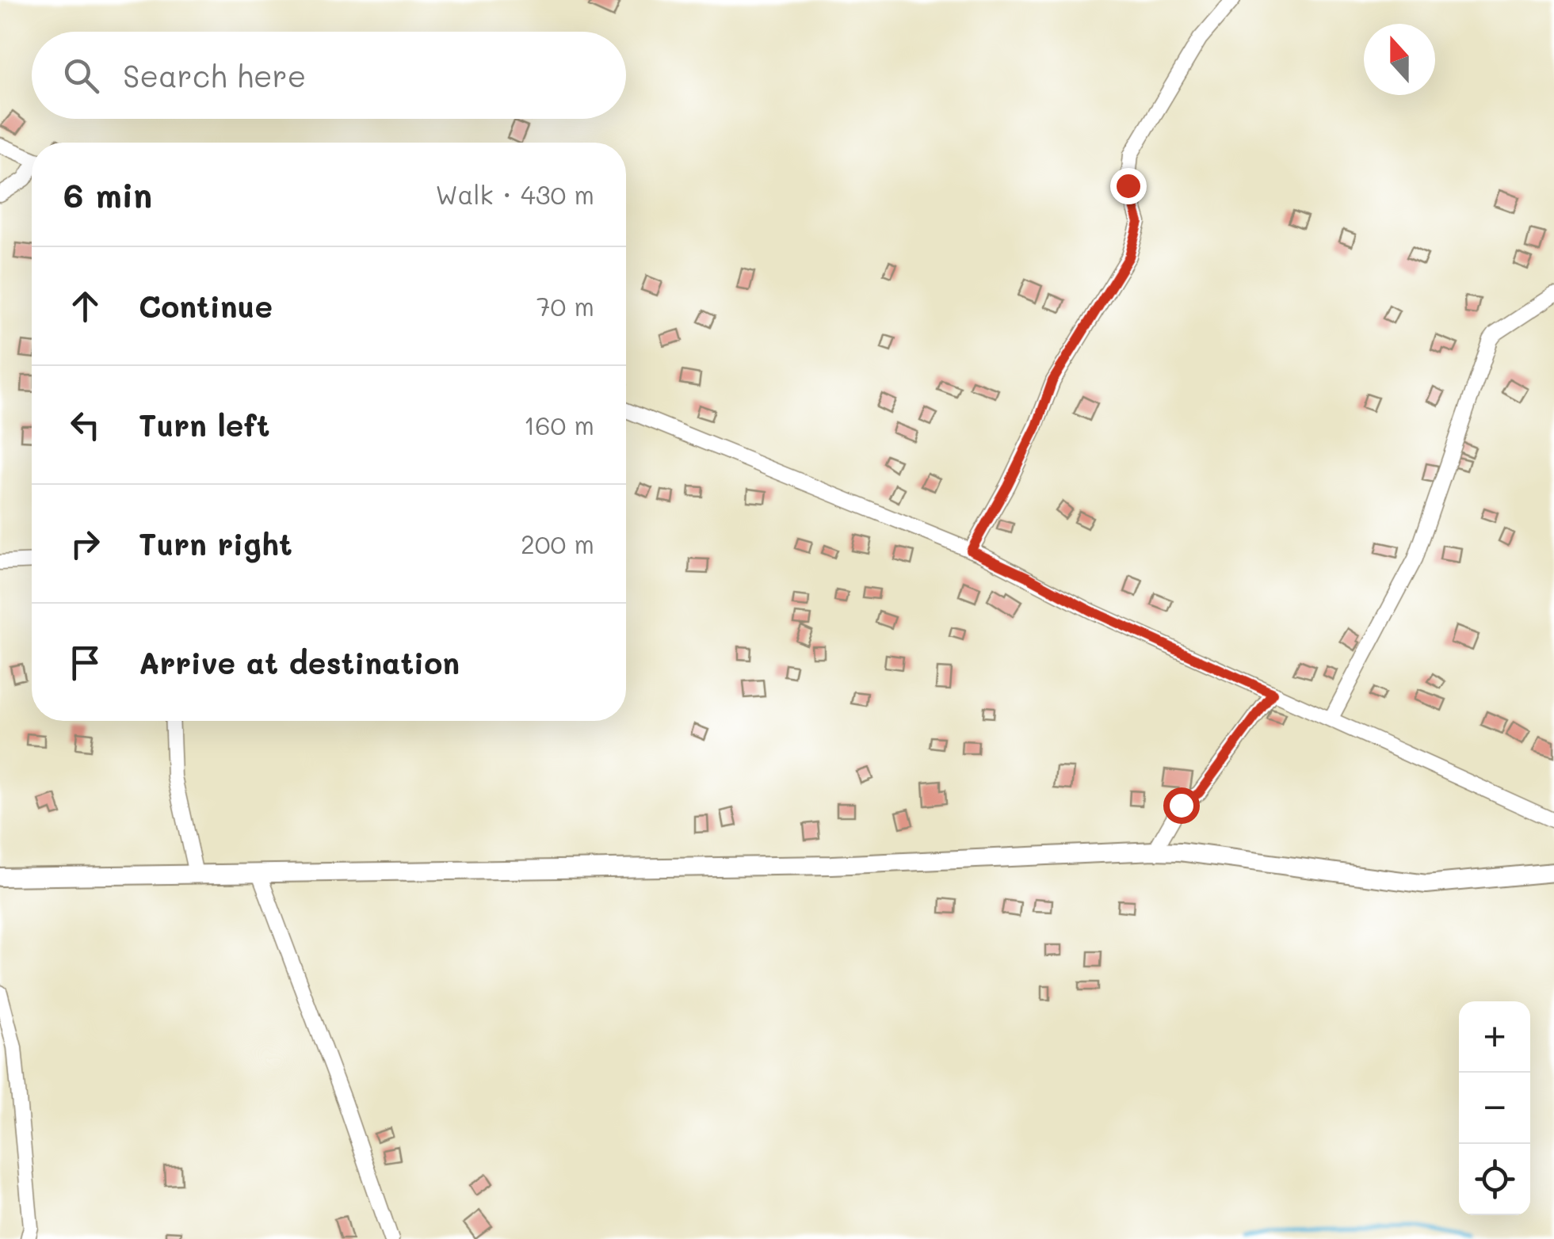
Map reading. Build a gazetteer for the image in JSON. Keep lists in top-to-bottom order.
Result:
{
  "north": "top",
  "page": {
    "search": "Search here",
    "heading": ["6 min", "Walk · 430 m"],
    "list": [
      ["Continue", "70 m"],
      ["Turn left", "160 m"],
      ["Turn right", "200 m"],
      "Arrive at destination"
    ],
    "map_buttons": ["+", "−"]
  }
}
